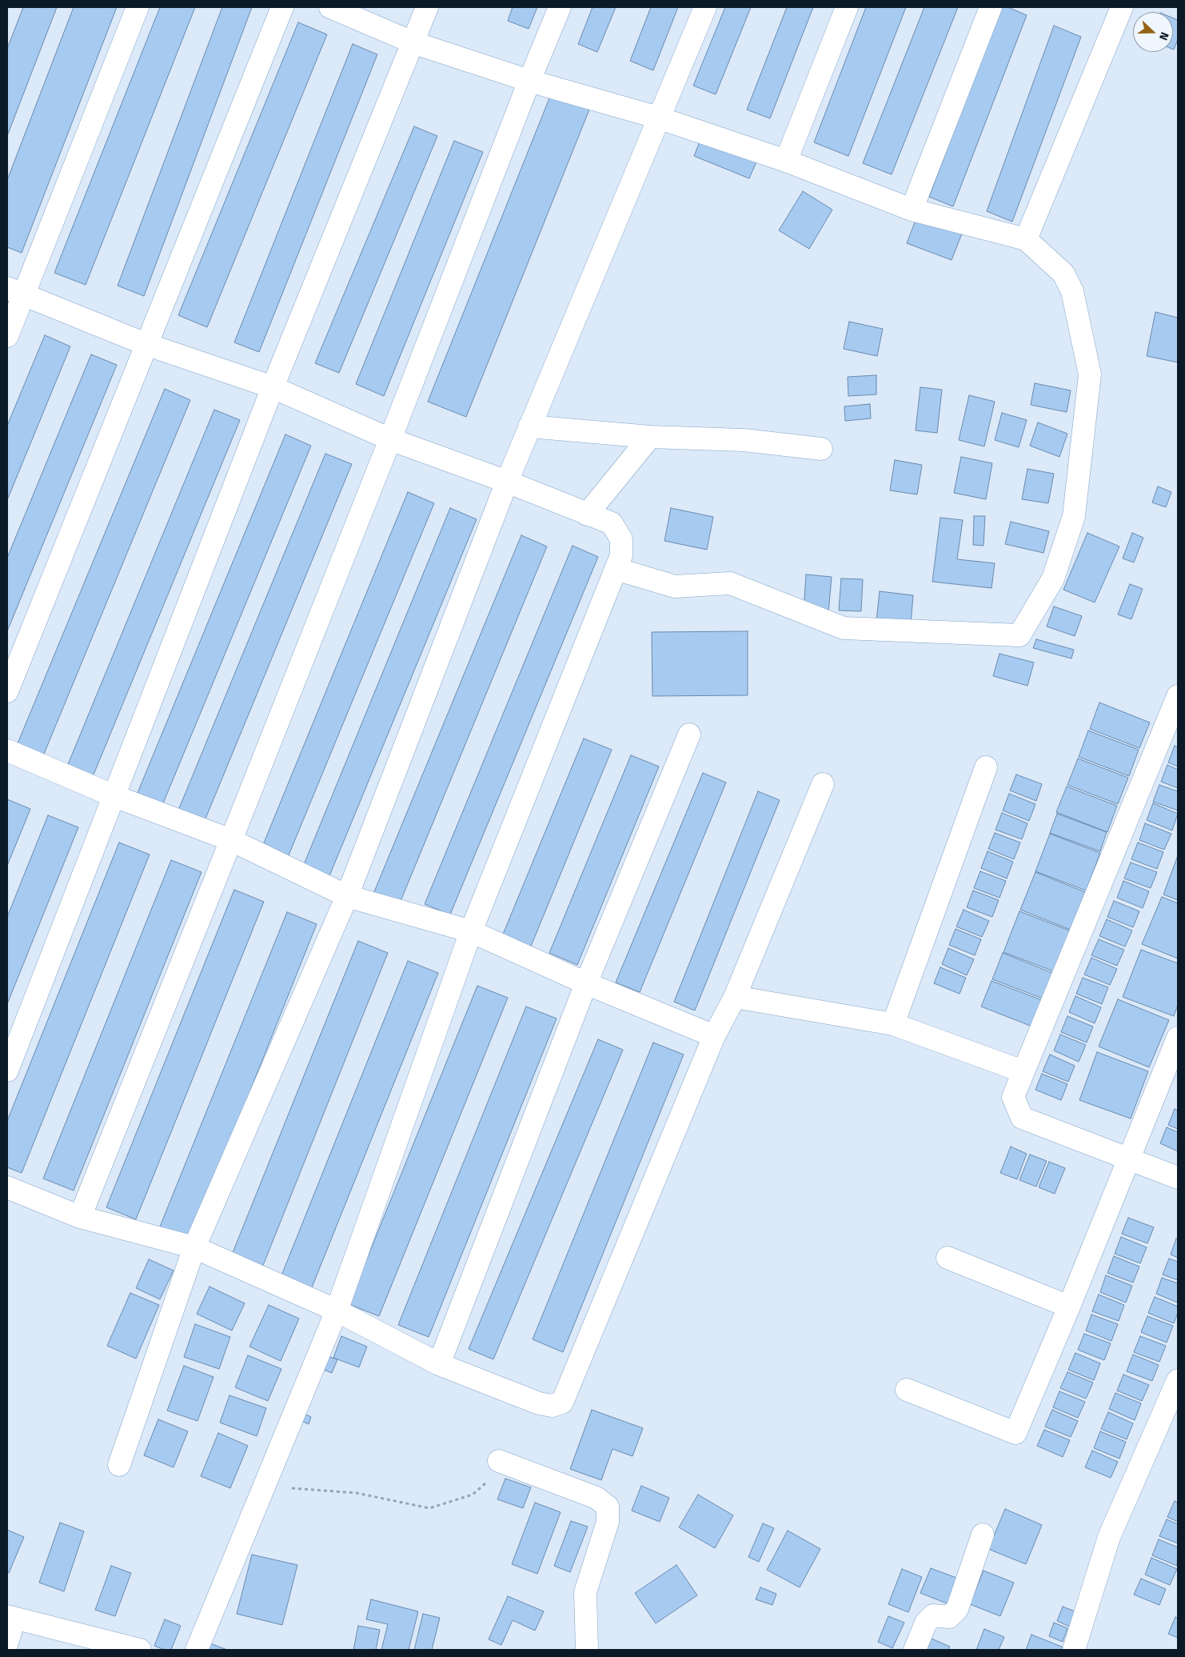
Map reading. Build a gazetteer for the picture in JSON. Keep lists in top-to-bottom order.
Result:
{
  "north": "right"
}
